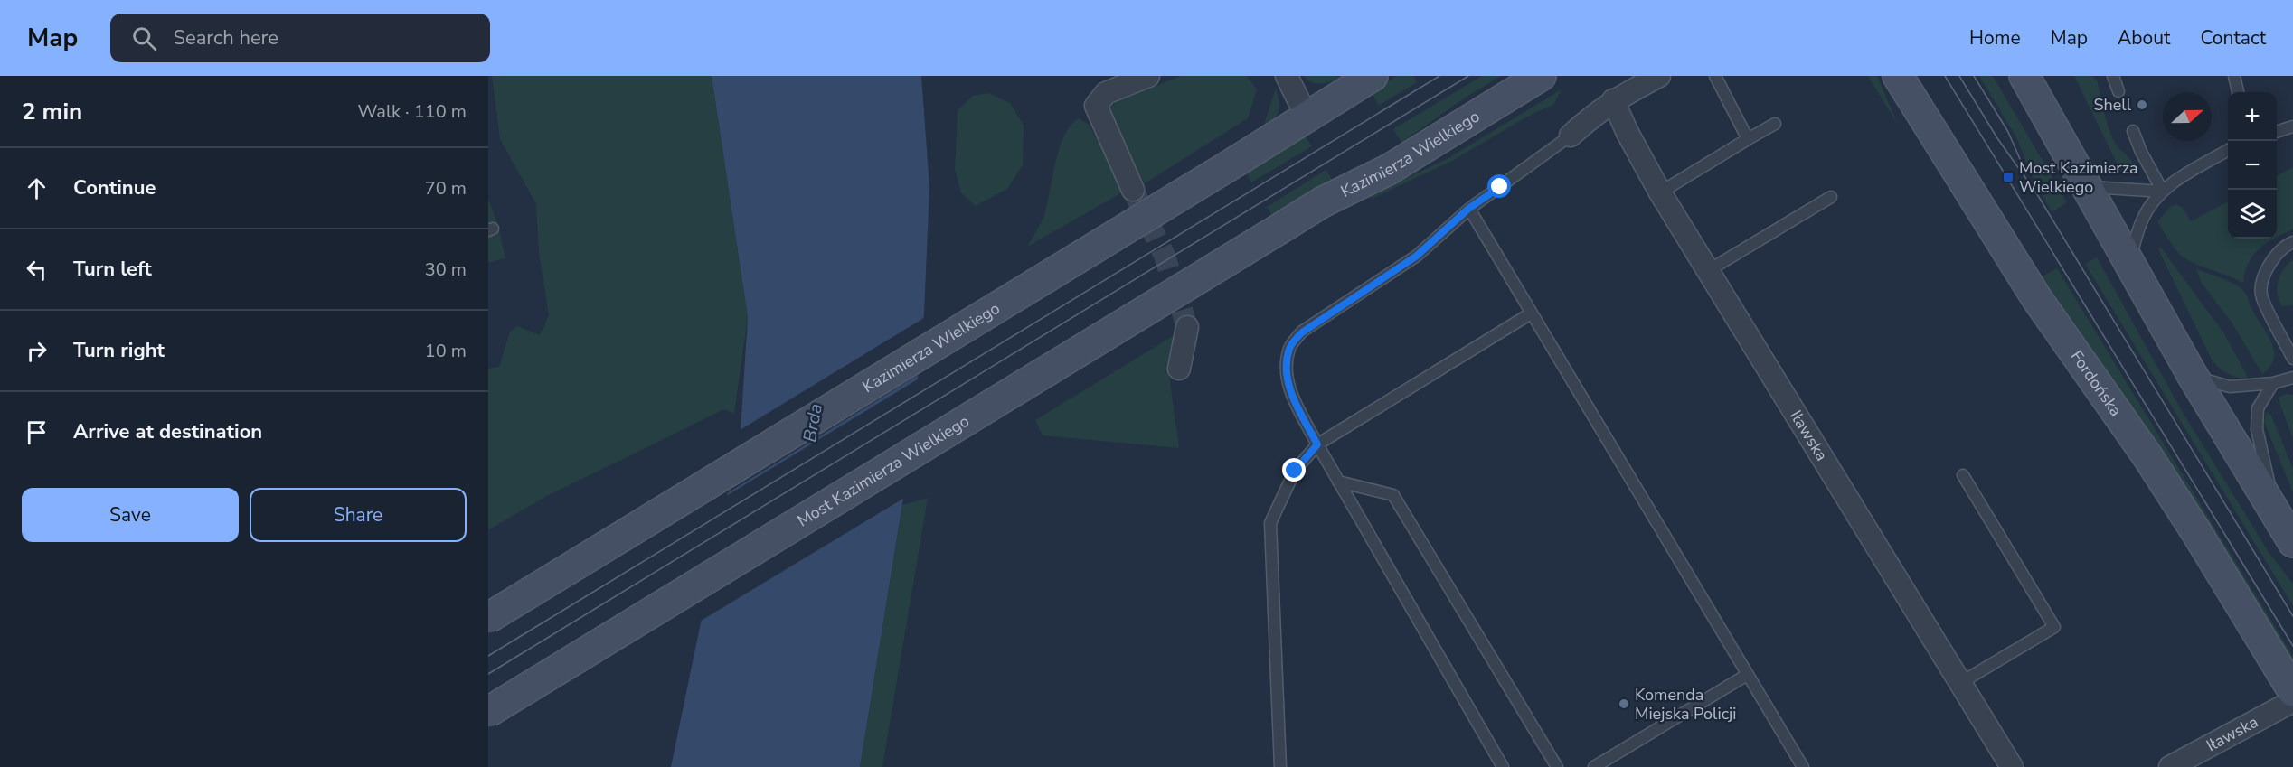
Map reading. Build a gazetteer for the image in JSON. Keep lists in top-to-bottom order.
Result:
{
  "streets": {
    "main road": ["Kazimierza Wielkiego", "Fordońska", "Most Kazimierza Wielkiego"],
    "street": ["Iławska"]
  },
  "crossings": [
    ["Kazimierza Wielkiego", "Most Kazimierza Wielkiego"]
  ],
  "water": ["Brda"],
  "places": {
    "other": ["Shell", "Komenda Miejska Policji"],
    "transit": ["Most Kazimierza Wielkiego"]
  },
  "north": "right",
  "page": {
    "header": "Map",
    "search": "Search here",
    "nav": [
      "Home",
      "Map",
      "About",
      "Contact"
    ],
    "heading": ["2 min", "Walk · 110 m"],
    "map_buttons": ["+", "−"],
    "list": [
      ["Continue", "70 m"],
      ["Turn left", "30 m"],
      ["Turn right", "10 m"],
      "Arrive at destination"
    ],
    "buttons": ["Save", "Share"]
  }
}
